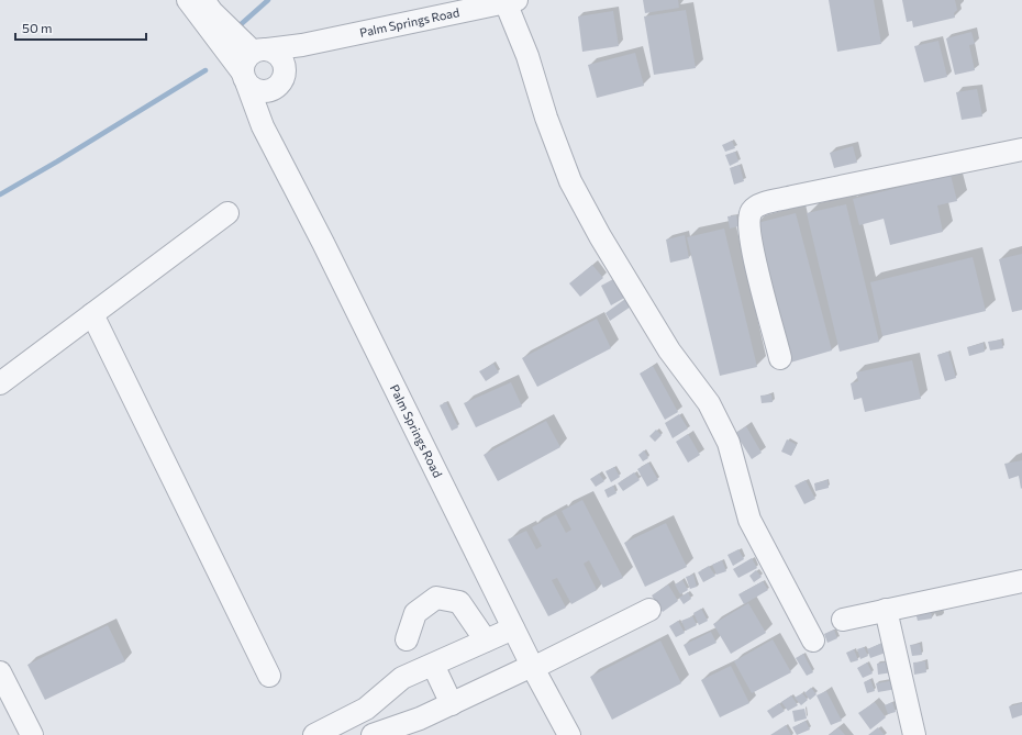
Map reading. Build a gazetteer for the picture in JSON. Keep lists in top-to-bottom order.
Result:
{
  "streets": {
    "street": ["Palm Springs Road"]
  },
  "scale_bar": "50 m"
}
